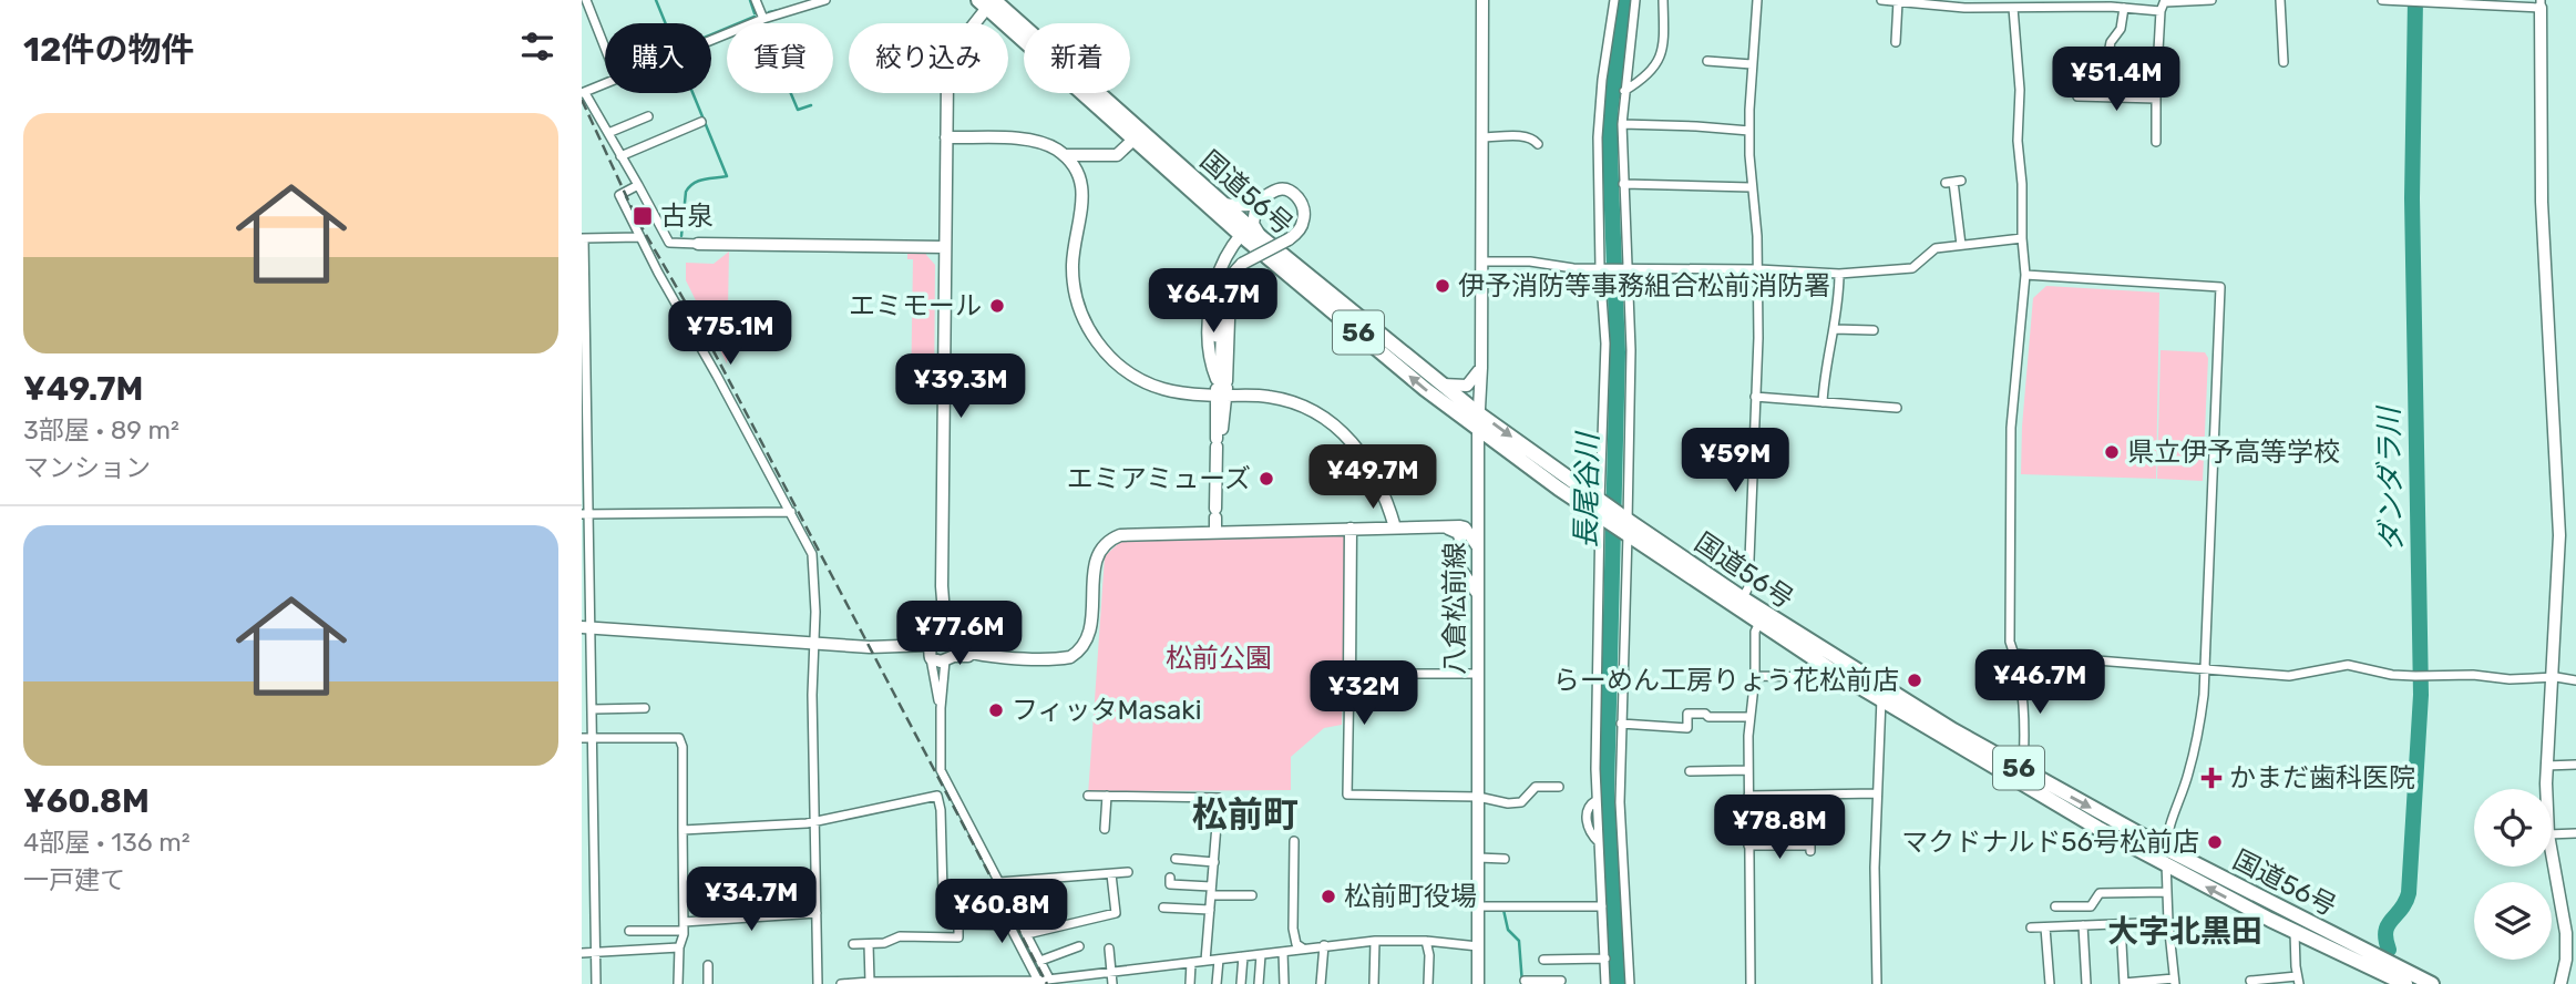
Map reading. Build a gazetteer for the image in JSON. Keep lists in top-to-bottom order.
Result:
{
  "streets": {
    "highway": ["国道56号", "56"],
    "street": ["八倉松前線"]
  },
  "crossings": [
    ["国道56号", "八倉松前線"]
  ],
  "districts": ["松前町", "大字北黒田"],
  "water": ["ダンダラ川", "長尾谷川"],
  "parks": ["松前公園"],
  "places": {
    "transit": ["古泉"],
    "other": [
      "伊予消防等事務組合松前消防署",
      "エミモール",
      "県立伊予高等学校",
      "エミアミューズ",
      "らーめん工房りょう花松前店",
      "フィッタMasaki",
      "マクドナルド56号松前店",
      "松前町役場"
    ],
    "health": ["かまだ歯科医院"]
  },
  "page": {
    "heading": "12件の物件",
    "chip": [
      "購入",
      "賃貸",
      "絞り込み",
      "新着"
    ],
    "price": [
      "¥51.4M",
      "¥64.7M",
      "¥75.1M",
      "¥39.3M",
      "¥59M",
      "¥49.7M",
      "¥77.6M",
      "¥46.7M",
      "¥32M",
      "¥78.8M",
      "¥34.7M",
      "¥60.8M"
    ],
    "list": [
      {
        "name": "¥49.7M",
        "note": "3部屋 · 89 m² · マンション"
      },
      {
        "name": "¥60.8M",
        "note": "4部屋 · 136 m² · 一戸建て"
      }
    ]
  }
}
